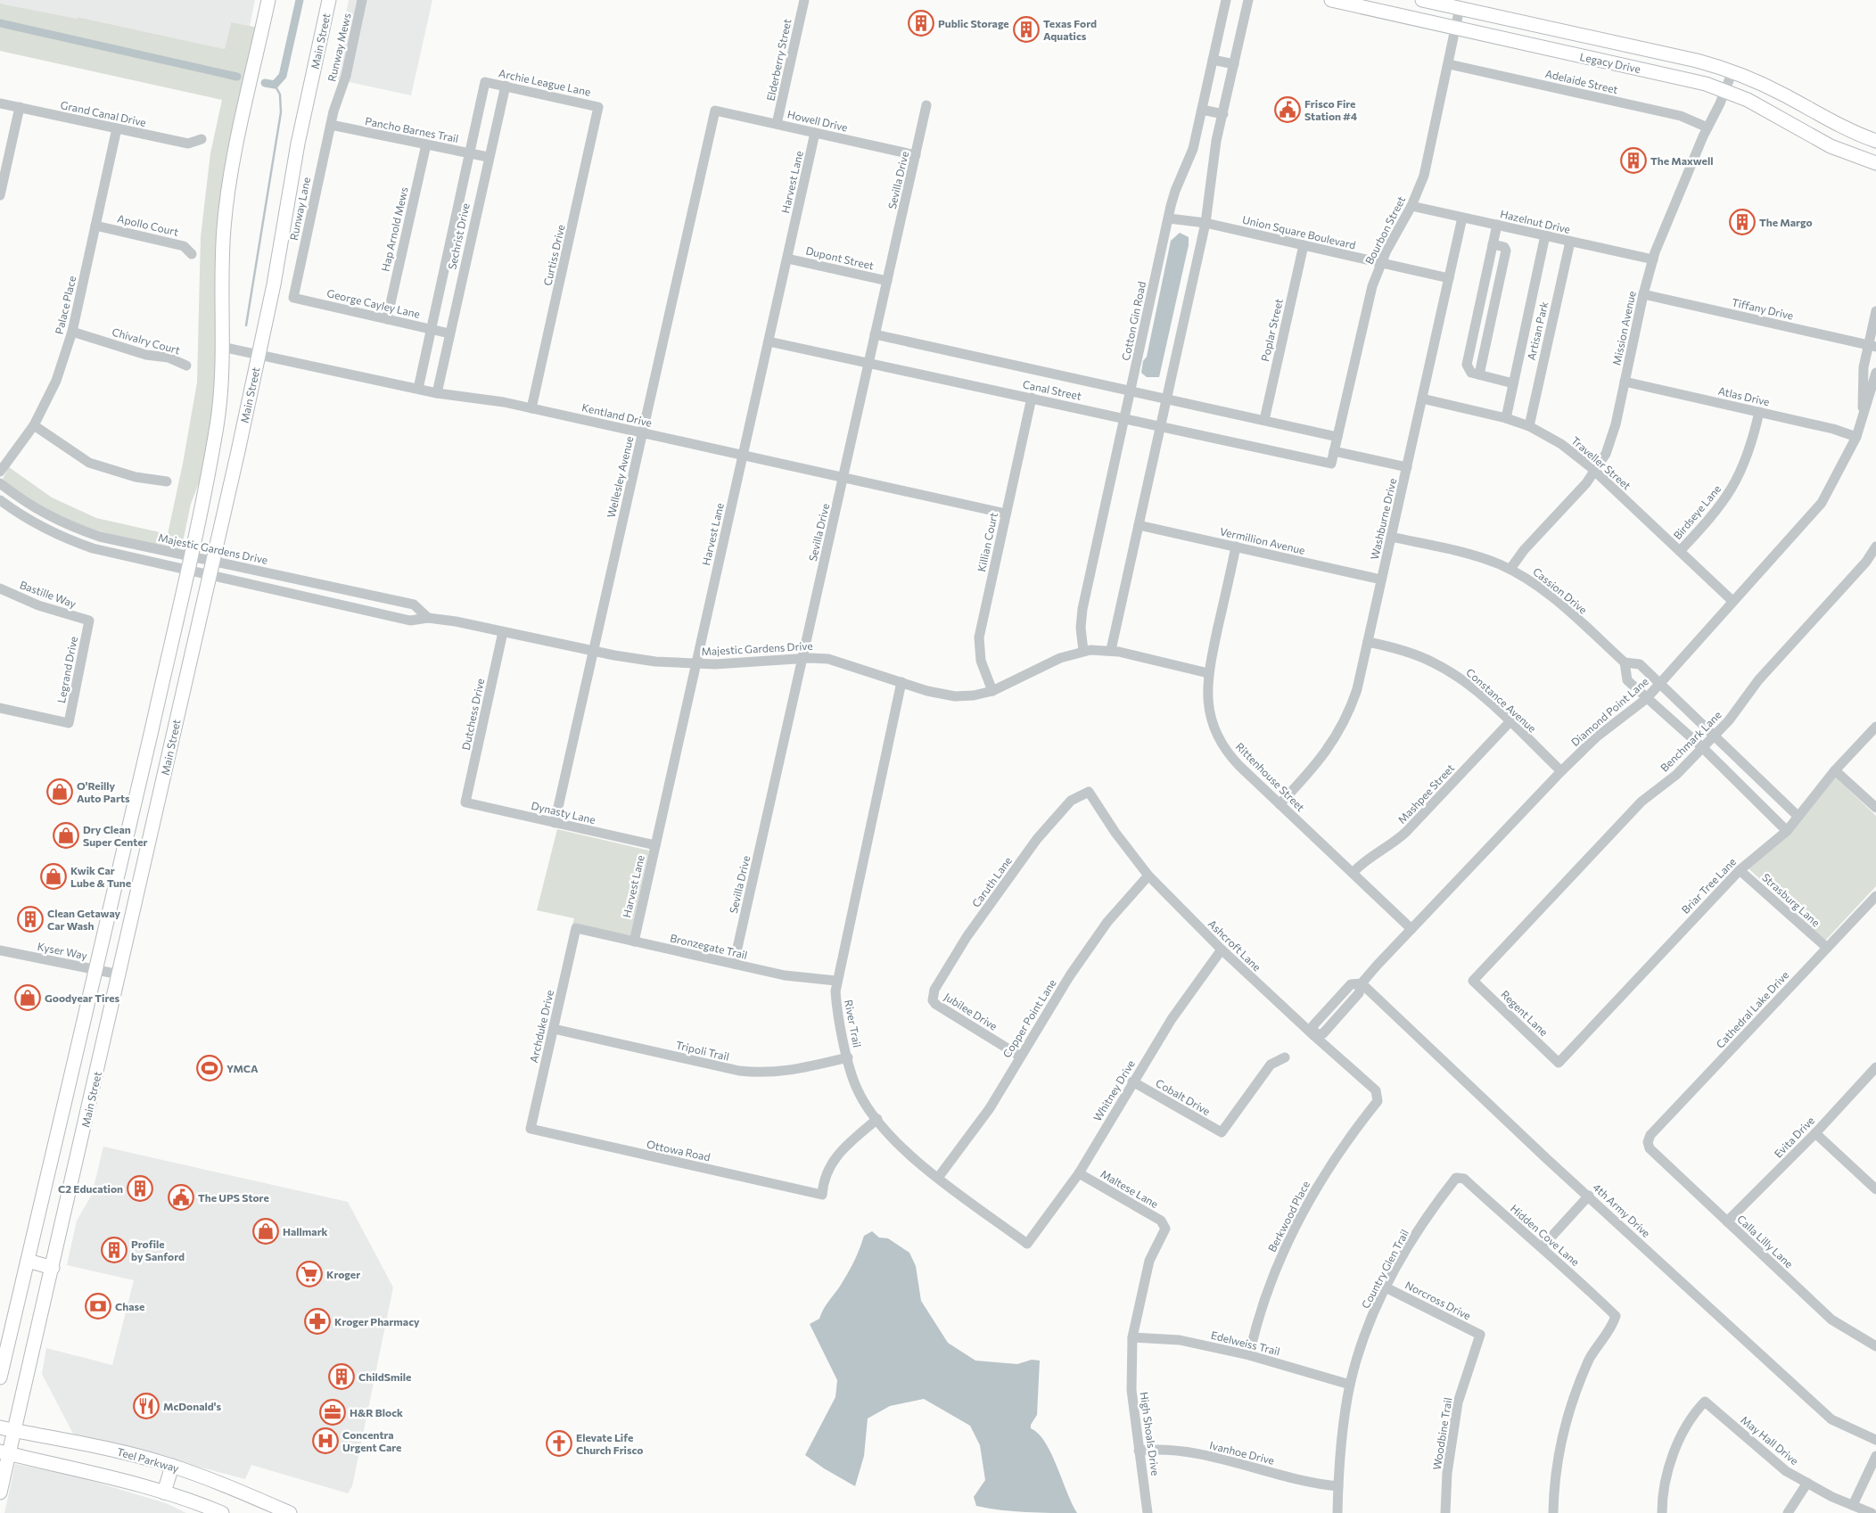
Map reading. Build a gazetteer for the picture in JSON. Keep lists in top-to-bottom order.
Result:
{
  "streets": {
    "main road": ["Main Street", "Legacy Drive", "Teel Parkway"],
    "street": [
      "Runway Mews",
      "Elderberry Street",
      "Adelaide Street",
      "Archie League Lane",
      "Grand Canal Drive",
      "Howell Drive",
      "Pancho Barnes Trail",
      "Sevilla Drive",
      "Harvest Lane",
      "Runway Lane",
      "Hazelnut Drive",
      "Apollo Court",
      "Hap Arnold Mews",
      "Bourbon Street",
      "Union Square Boulevard",
      "Sechrist Drive",
      "Curtiss Drive",
      "Dupont Street",
      "George Cayley Lane",
      "Palace Place",
      "Tiffany Drive",
      "Cotton Gin Road",
      "Mission Avenue",
      "Poplar Street",
      "Artisan Park",
      "Chivalry Court",
      "Canal Street",
      "Atlas Drive",
      "Kentland Drive",
      "Traveller Street",
      "Wellesley Avenue",
      "Birdseye Lane",
      "Washburne Drive",
      "Vermillion Avenue",
      "Killian Court",
      "Majestic Gardens Drive",
      "Cassion Drive",
      "Bastille Way",
      "Legrand Drive",
      "Constance Avenue",
      "Diamond Point Lane",
      "Dutchess Drive",
      "Benchmark Lane",
      "Rittenhouse Street",
      "Mashpee Street",
      "Dynasty Lane",
      "Caruth Lane",
      "Briar Tree Lane",
      "Strasburg Lane",
      "Ashcroft Lane",
      "Bronzegate Trail",
      "Kyser Way",
      "Cathedral Lake Drive",
      "Jubilee Drive",
      "Regent Lane",
      "Copper Point Lane",
      "River Trail",
      "Archduke Drive",
      "Tripoli Trail",
      "Whitney Drive",
      "Cobalt Drive",
      "Evita Drive",
      "Ottowa Road",
      "Maltese Lane",
      "4th Army Drive",
      "Berkwood Place",
      "Hidden Cove Lane",
      "Calla Lilly Lane",
      "Country Glen Trail",
      "Norcross Drive",
      "Edelweiss Trail",
      "High Shoals Drive",
      "Woodbine Trail",
      "May Hall Drive",
      "Ivanhoe Drive"
    ]
  },
  "crossings": [
    ["Main Street", "Kentland Drive"],
    ["Main Street", "Majestic Gardens Drive"],
    ["Main Street", "Kyser Way"],
    ["Main Street", "Teel Parkway"],
    ["Runway Mews", "Pancho Barnes Trail"],
    ["Runway Mews", "Runway Lane"],
    ["Elderberry Street", "Howell Drive"],
    ["Legacy Drive", "Bourbon Street"],
    ["Legacy Drive", "Mission Avenue"],
    ["Adelaide Street", "Bourbon Street"],
    ["Adelaide Street", "Mission Avenue"],
    ["Archie League Lane", "Sechrist Drive"],
    ["Archie League Lane", "Curtiss Drive"],
    ["Grand Canal Drive", "Palace Place"],
    ["Howell Drive", "Sevilla Drive"],
    ["Howell Drive", "Harvest Lane"],
    ["Howell Drive", "Wellesley Avenue"],
    ["Pancho Barnes Trail", "Runway Lane"],
    ["Pancho Barnes Trail", "Hap Arnold Mews"],
    ["Pancho Barnes Trail", "Sechrist Drive"],
    ["Sevilla Drive", "Dupont Street"],
    ["Sevilla Drive", "Canal Street"],
    ["Sevilla Drive", "Kentland Drive"],
    ["Sevilla Drive", "Majestic Gardens Drive"],
    ["Sevilla Drive", "Bronzegate Trail"],
    ["Harvest Lane", "Dupont Street"],
    ["Harvest Lane", "Canal Street"],
    ["Harvest Lane", "Kentland Drive"],
    ["Harvest Lane", "Majestic Gardens Drive"],
    ["Harvest Lane", "Dynasty Lane"],
    ["Harvest Lane", "Bronzegate Trail"],
    ["Runway Lane", "George Cayley Lane"],
    ["Hazelnut Drive", "Bourbon Street"],
    ["Hazelnut Drive", "Mission Avenue"],
    ["Hazelnut Drive", "Artisan Park"],
    ["Hazelnut Drive", "Washburne Drive"],
    ["Apollo Court", "Palace Place"],
    ["Hap Arnold Mews", "George Cayley Lane"],
    ["Bourbon Street", "Union Square Boulevard"],
    ["Bourbon Street", "Canal Street"],
    ["Union Square Boulevard", "Cotton Gin Road"],
    ["Union Square Boulevard", "Poplar Street"],
    ["Union Square Boulevard", "Washburne Drive"],
    ["Sechrist Drive", "George Cayley Lane"],
    ["Sechrist Drive", "Kentland Drive"],
    ["Curtiss Drive", "Kentland Drive"],
    ["Palace Place", "Chivalry Court"],
    ["Tiffany Drive", "Mission Avenue"],
    ["Tiffany Drive", "Diamond Point Lane"],
    ["Cotton Gin Road", "Canal Street"],
    ["Cotton Gin Road", "Majestic Gardens Drive"],
    ["Mission Avenue", "Atlas Drive"],
    ["Mission Avenue", "Traveller Street"],
    ["Mission Avenue", "Cassion Drive"],
    ["Poplar Street", "Canal Street"],
    ["Artisan Park", "Traveller Street"],
    ["Canal Street", "Killian Court"],
    ["Atlas Drive", "Birdseye Lane"],
    ["Atlas Drive", "Diamond Point Lane"],
    ["Kentland Drive", "Wellesley Avenue"],
    ["Kentland Drive", "Killian Court"],
    ["Traveller Street", "Birdseye Lane"],
    ["Traveller Street", "Washburne Drive"],
    ["Traveller Street", "Diamond Point Lane"],
    ["Wellesley Avenue", "Majestic Gardens Drive"],
    ["Wellesley Avenue", "Dynasty Lane"],
    ["Washburne Drive", "Vermillion Avenue"],
    ["Washburne Drive", "Cassion Drive"],
    ["Washburne Drive", "Constance Avenue"],
    ["Washburne Drive", "Rittenhouse Street"],
    ["Vermillion Avenue", "Rittenhouse Street"],
    ["Killian Court", "Majestic Gardens Drive"],
    ["Majestic Gardens Drive", "Dutchess Drive"],
    ["Majestic Gardens Drive", "Rittenhouse Street"],
    ["Majestic Gardens Drive", "River Trail"],
    ["Cassion Drive", "Diamond Point Lane"],
    ["Cassion Drive", "Benchmark Lane"],
    ["Cassion Drive", "Briar Tree Lane"],
    ["Bastille Way", "Legrand Drive"],
    ["Constance Avenue", "Diamond Point Lane"],
    ["Constance Avenue", "Mashpee Street"],
    ["Diamond Point Lane", "Rittenhouse Street"],
    ["Diamond Point Lane", "Ashcroft Lane"],
    ["Diamond Point Lane", "4th Army Drive"],
    ["Dutchess Drive", "Dynasty Lane"],
    ["Benchmark Lane", "Regent Lane"],
    ["Rittenhouse Street", "Mashpee Street"],
    ["Caruth Lane", "Ashcroft Lane"],
    ["Caruth Lane", "Jubilee Drive"],
    ["Briar Tree Lane", "Strasburg Lane"],
    ["Briar Tree Lane", "Regent Lane"],
    ["Strasburg Lane", "Cathedral Lake Drive"],
    ["Ashcroft Lane", "Copper Point Lane"],
    ["Ashcroft Lane", "Whitney Drive"],
    ["Ashcroft Lane", "Berkwood Place"],
    ["Bronzegate Trail", "River Trail"],
    ["Bronzegate Trail", "Archduke Drive"],
    ["Cathedral Lake Drive", "Calla Lilly Lane"],
    ["Jubilee Drive", "Copper Point Lane"],
    ["Copper Point Lane", "River Trail"],
    ["River Trail", "Tripoli Trail"],
    ["River Trail", "Whitney Drive"],
    ["River Trail", "Ottowa Road"],
    ["Archduke Drive", "Tripoli Trail"],
    ["Archduke Drive", "Ottowa Road"],
    ["Whitney Drive", "Cobalt Drive"],
    ["Whitney Drive", "Maltese Lane"],
    ["Evita Drive", "Calla Lilly Lane"],
    ["Maltese Lane", "High Shoals Drive"],
    ["Berkwood Place", "Edelweiss Trail"],
    ["Hidden Cove Lane", "Country Glen Trail"],
    ["Country Glen Trail", "Norcross Drive"],
    ["Country Glen Trail", "Edelweiss Trail"],
    ["Country Glen Trail", "Ivanhoe Drive"],
    ["Norcross Drive", "Woodbine Trail"],
    ["Edelweiss Trail", "High Shoals Drive"],
    ["High Shoals Drive", "Ivanhoe Drive"]
  ],
  "places": {
    "building": [
      "Public Storage",
      "Texas Ford Aquatics",
      "The Maxwell",
      "The Margo",
      "Clean Getaway Car Wash",
      "C2 Education",
      "Profile by Sanford",
      "ChildSmile"
    ],
    "public building": ["Frisco Fire Station #4", "The UPS Store"],
    "shop": [
      "O'Reilly Auto Parts",
      "Dry Clean Super Center",
      "Kwik Car Lube & Tune",
      "Goodyear Tires",
      "Hallmark"
    ],
    "sports": ["YMCA"],
    "supermarket": ["Kroger"],
    "bank": ["Chase"],
    "pharmacy": ["Kroger Pharmacy"],
    "restaurant": ["McDonald's"],
    "office": ["H&R Block"],
    "hospital": ["Concentra Urgent Care"],
    "church": ["Elevate Life Church Frisco"]
  }
}
